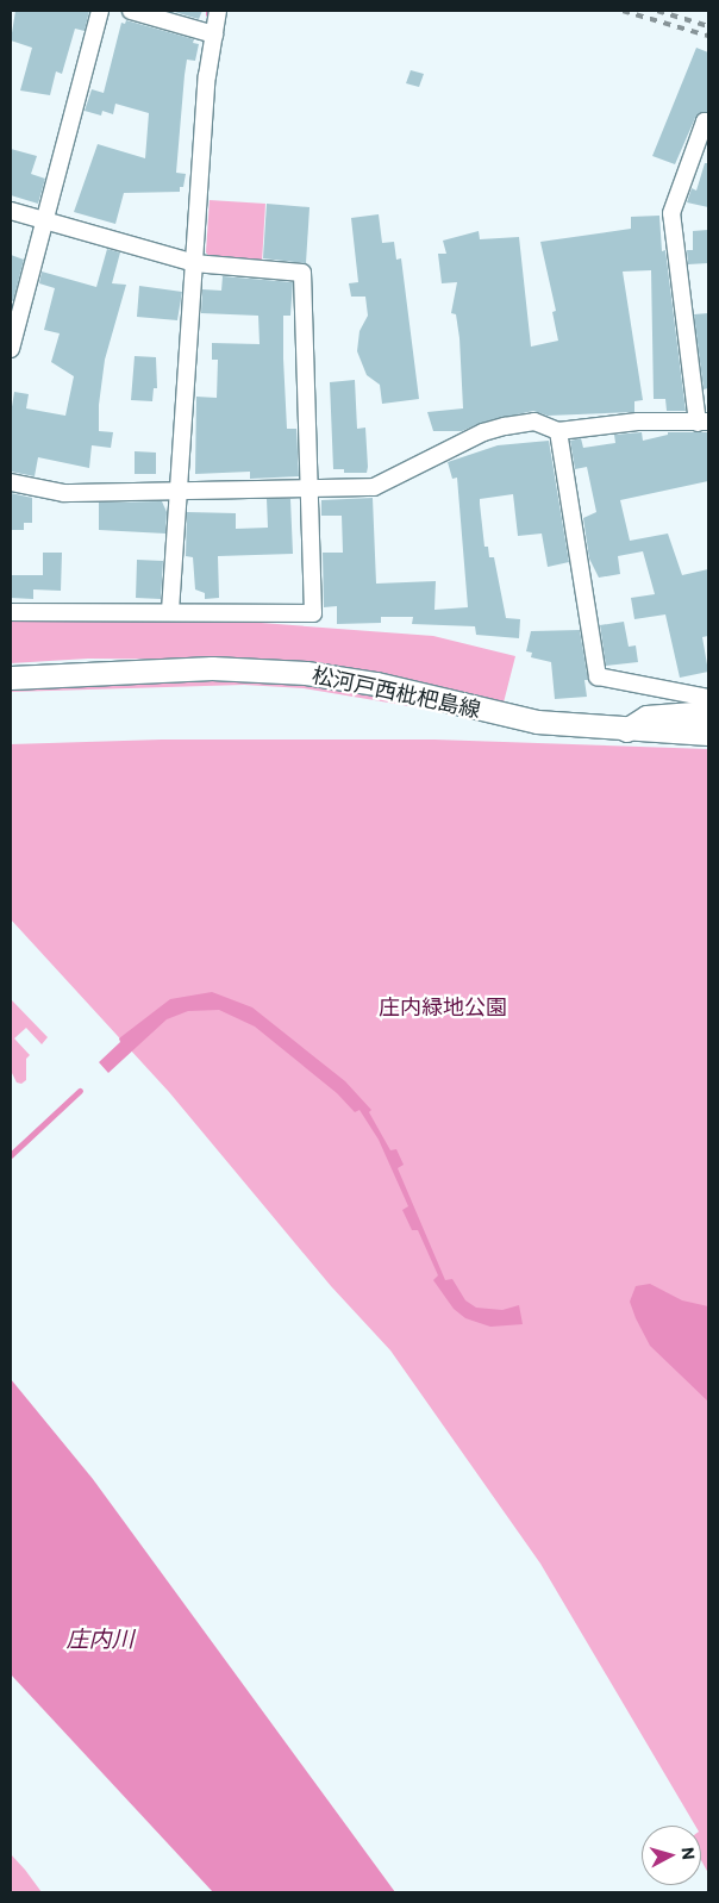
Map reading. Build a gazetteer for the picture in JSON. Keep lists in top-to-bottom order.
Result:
{
  "streets": {
    "main road": ["松河戸西枇杷島線"]
  },
  "water": ["庄内川"],
  "parks": ["庄内緑地公園"],
  "north": "right"
}
